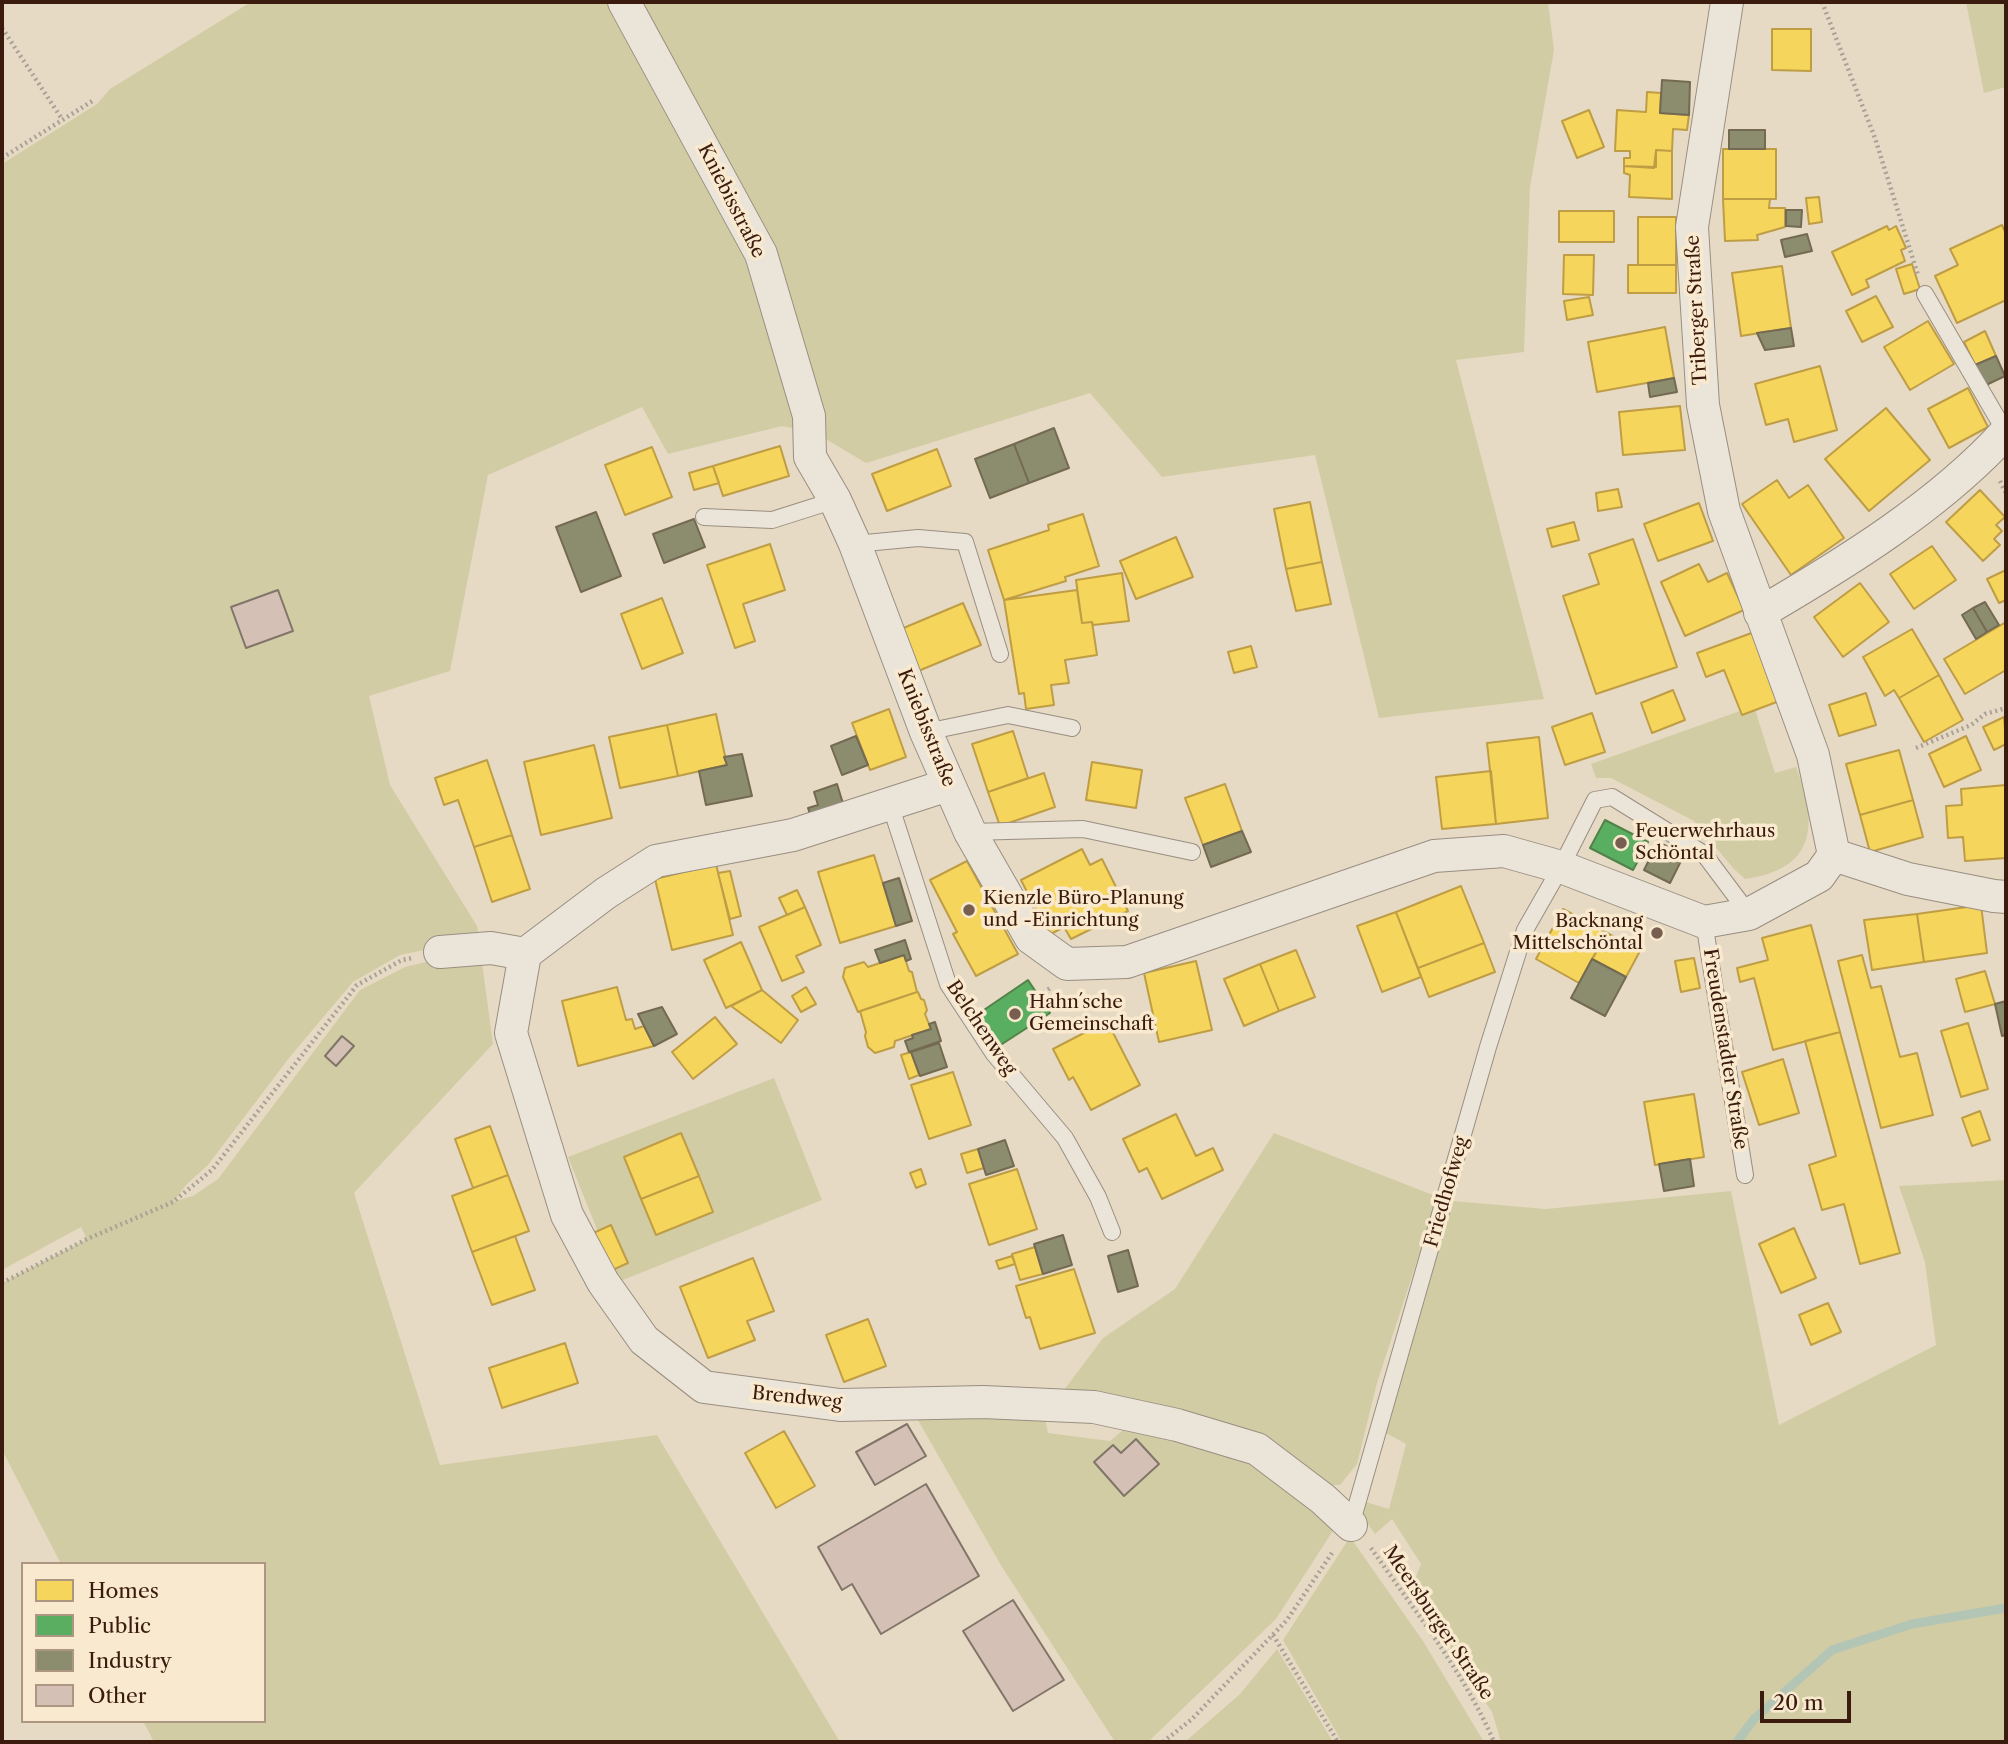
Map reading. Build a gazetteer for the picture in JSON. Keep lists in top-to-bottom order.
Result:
{
  "streets": {
    "street": [
      "Kniebisstraße",
      "Triberger Straße",
      "Freudenstadter Straße",
      "Brendweg"
    ],
    "lane": ["Belchenweg", "Friedhofweg"],
    "path": ["Meersburger Straße"]
  },
  "crossings": [
    ["Kniebisstraße", "Freudenstadter Straße"],
    ["Kniebisstraße", "Friedhofweg"],
    ["Freudenstadter Straße", "Friedhofweg"],
    ["Friedhofweg", "Brendweg"],
    ["Friedhofweg", "Meersburger Straße"],
    ["Brendweg", "Meersburger Straße"]
  ],
  "places": [
    "Feuerwehrhaus Schöntal",
    "Kienzle Büro-Planung und -Einrichtung",
    "Backnang Mittelschöntal",
    "Hahn´sche Gemeinschaft"
  ],
  "legend": [
    "Homes",
    "Public",
    "Industry",
    "Other"
  ],
  "scale_bar": "20 m"
}
